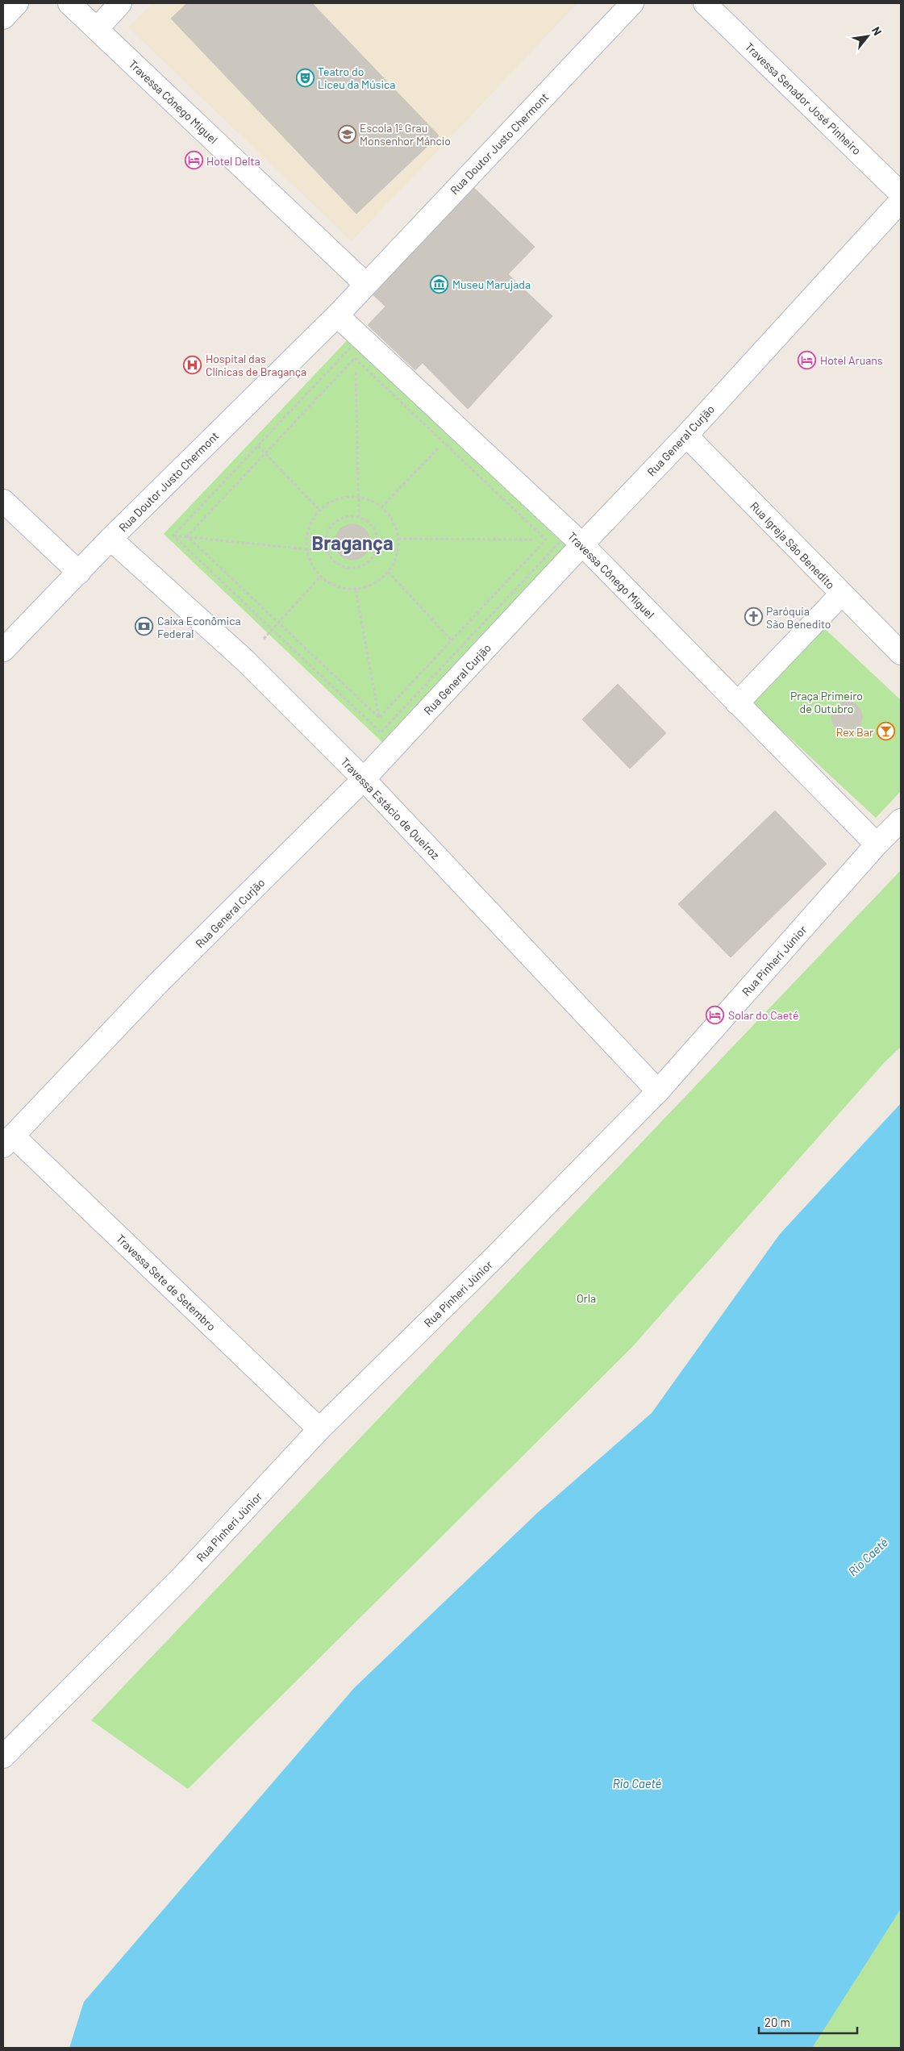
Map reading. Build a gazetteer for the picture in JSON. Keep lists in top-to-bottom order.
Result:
{
  "streets": {
    "street": [
      "Travessa Senador José Pinheiro",
      "Travessa Cônego Miguel",
      "Rua Doutor Justo Chermont",
      "Rua General Curjão",
      "Rua Igreja São Benedito",
      "Travessa Estácio de Queiroz",
      "Rua Pinheri Júnior",
      "Travessa Sete de Setembro"
    ]
  },
  "crossings": [
    ["Travessa Cônego Miguel", "Rua Doutor Justo Chermont"],
    ["Travessa Cônego Miguel", "Rua General Curjão"],
    ["Travessa Cônego Miguel", "Rua Pinheri Júnior"],
    ["Rua Doutor Justo Chermont", "Travessa Estácio de Queiroz"],
    ["Rua General Curjão", "Rua Igreja São Benedito"],
    ["Rua General Curjão", "Travessa Estácio de Queiroz"],
    ["Rua General Curjão", "Travessa Sete de Setembro"],
    ["Travessa Estácio de Queiroz", "Rua Pinheri Júnior"],
    ["Rua Pinheri Júnior", "Travessa Sete de Setembro"]
  ],
  "districts": ["Bragança"],
  "water": ["Rio Caeté"],
  "parks": ["Praça Primeiro de Outubro", "Orla"],
  "places": {
    "theatre": ["Teatro do Liceu da Música"],
    "school or university": ["Escola 1º Grau Monsenhor Máncio"],
    "hotel": ["Hotel Delta", "Hotel Aruans", "Solar do Caeté"],
    "museum": ["Museu Marujada"],
    "hospital": ["Hospital das Clínicas de Bragança"],
    "church": ["Paróquia São Benedito"],
    "bank": ["Caixa Econômica Federal"],
    "bar": ["Rex Bar"]
  },
  "scale_bar": "20 m",
  "north": "top right"
}
